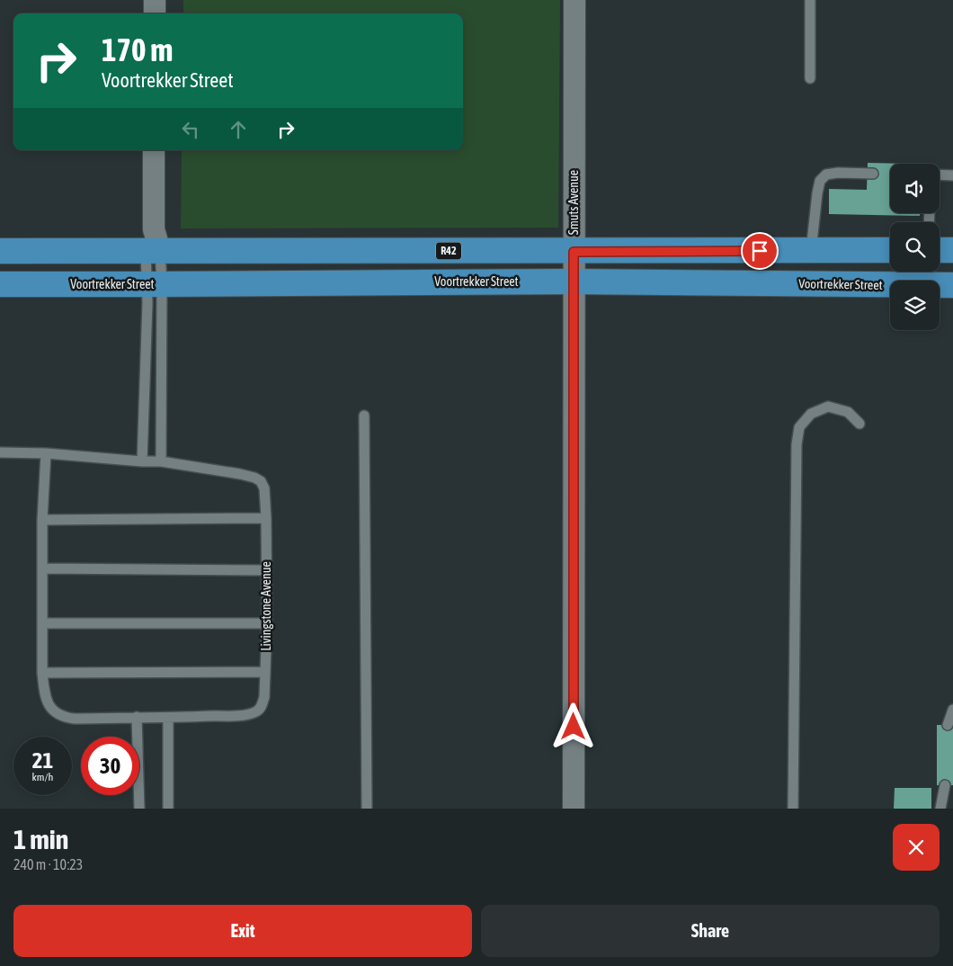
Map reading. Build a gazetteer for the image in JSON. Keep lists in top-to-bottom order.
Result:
{
  "streets": {
    "main road": ["R42", "Voortrekker Street"],
    "street": ["Smuts Avenue"],
    "lane": ["Livingstone Avenue"]
  },
  "crossings": [
    ["Smuts Avenue", "R42"],
    ["Smuts Avenue", "Voortrekker Street"]
  ],
  "page": {
    "turn": ["170 m", "Voortrekker Street"],
    "speed": "21 km/h",
    "limit": "30",
    "heading": ["1 min", "240 m · 10:23"],
    "buttons": ["Exit", "Share"]
  }
}
